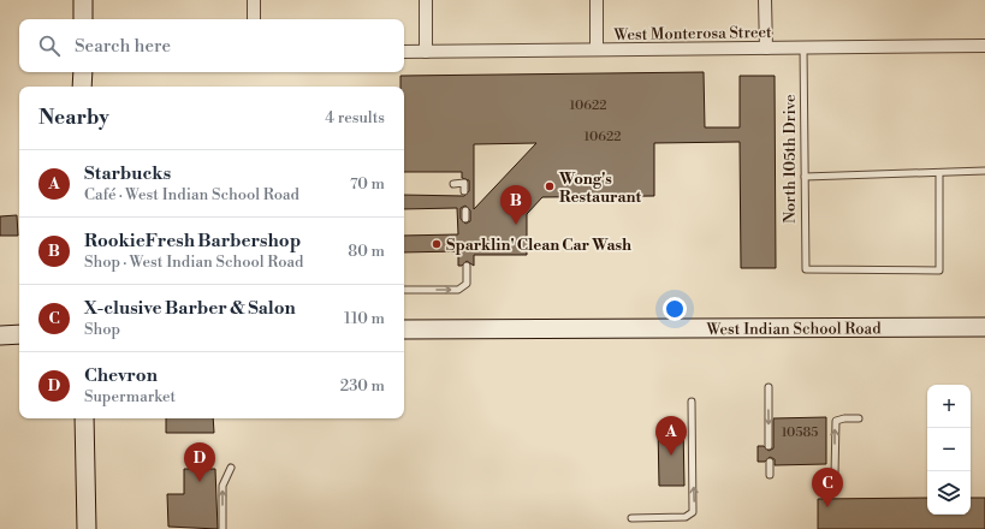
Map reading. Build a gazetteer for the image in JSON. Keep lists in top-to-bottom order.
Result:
{
  "streets": {
    "main road": ["West Indian School Road"],
    "street": ["West Monterosa Street"],
    "lane": ["North 105th Drive"]
  },
  "crossings": [
    ["West Monterosa Street", "North 105th Drive"]
  ],
  "places": ["Wong's Restaurant", "Sparklin' Clean Car Wash"],
  "house_numbers": ["10622", "10622", "10585"],
  "page": {
    "search": "Search here",
    "heading": ["Nearby", "4 results"],
    "list": [
      {
        "mark": "A",
        "name": "Starbucks",
        "note": "Café · West Indian School Road",
        "value": "70 m"
      },
      {
        "mark": "B",
        "name": "RookieFresh Barbershop",
        "note": "Shop · West Indian School Road",
        "value": "80 m"
      },
      {
        "mark": "C",
        "name": "X-clusive Barber & Salon",
        "note": "Shop",
        "value": "110 m"
      },
      {
        "mark": "D",
        "name": "Chevron",
        "note": "Supermarket",
        "value": "230 m"
      }
    ],
    "pins": [
      "B",
      "A",
      "D",
      "C"
    ],
    "map_buttons": ["+", "−"]
  }
}
